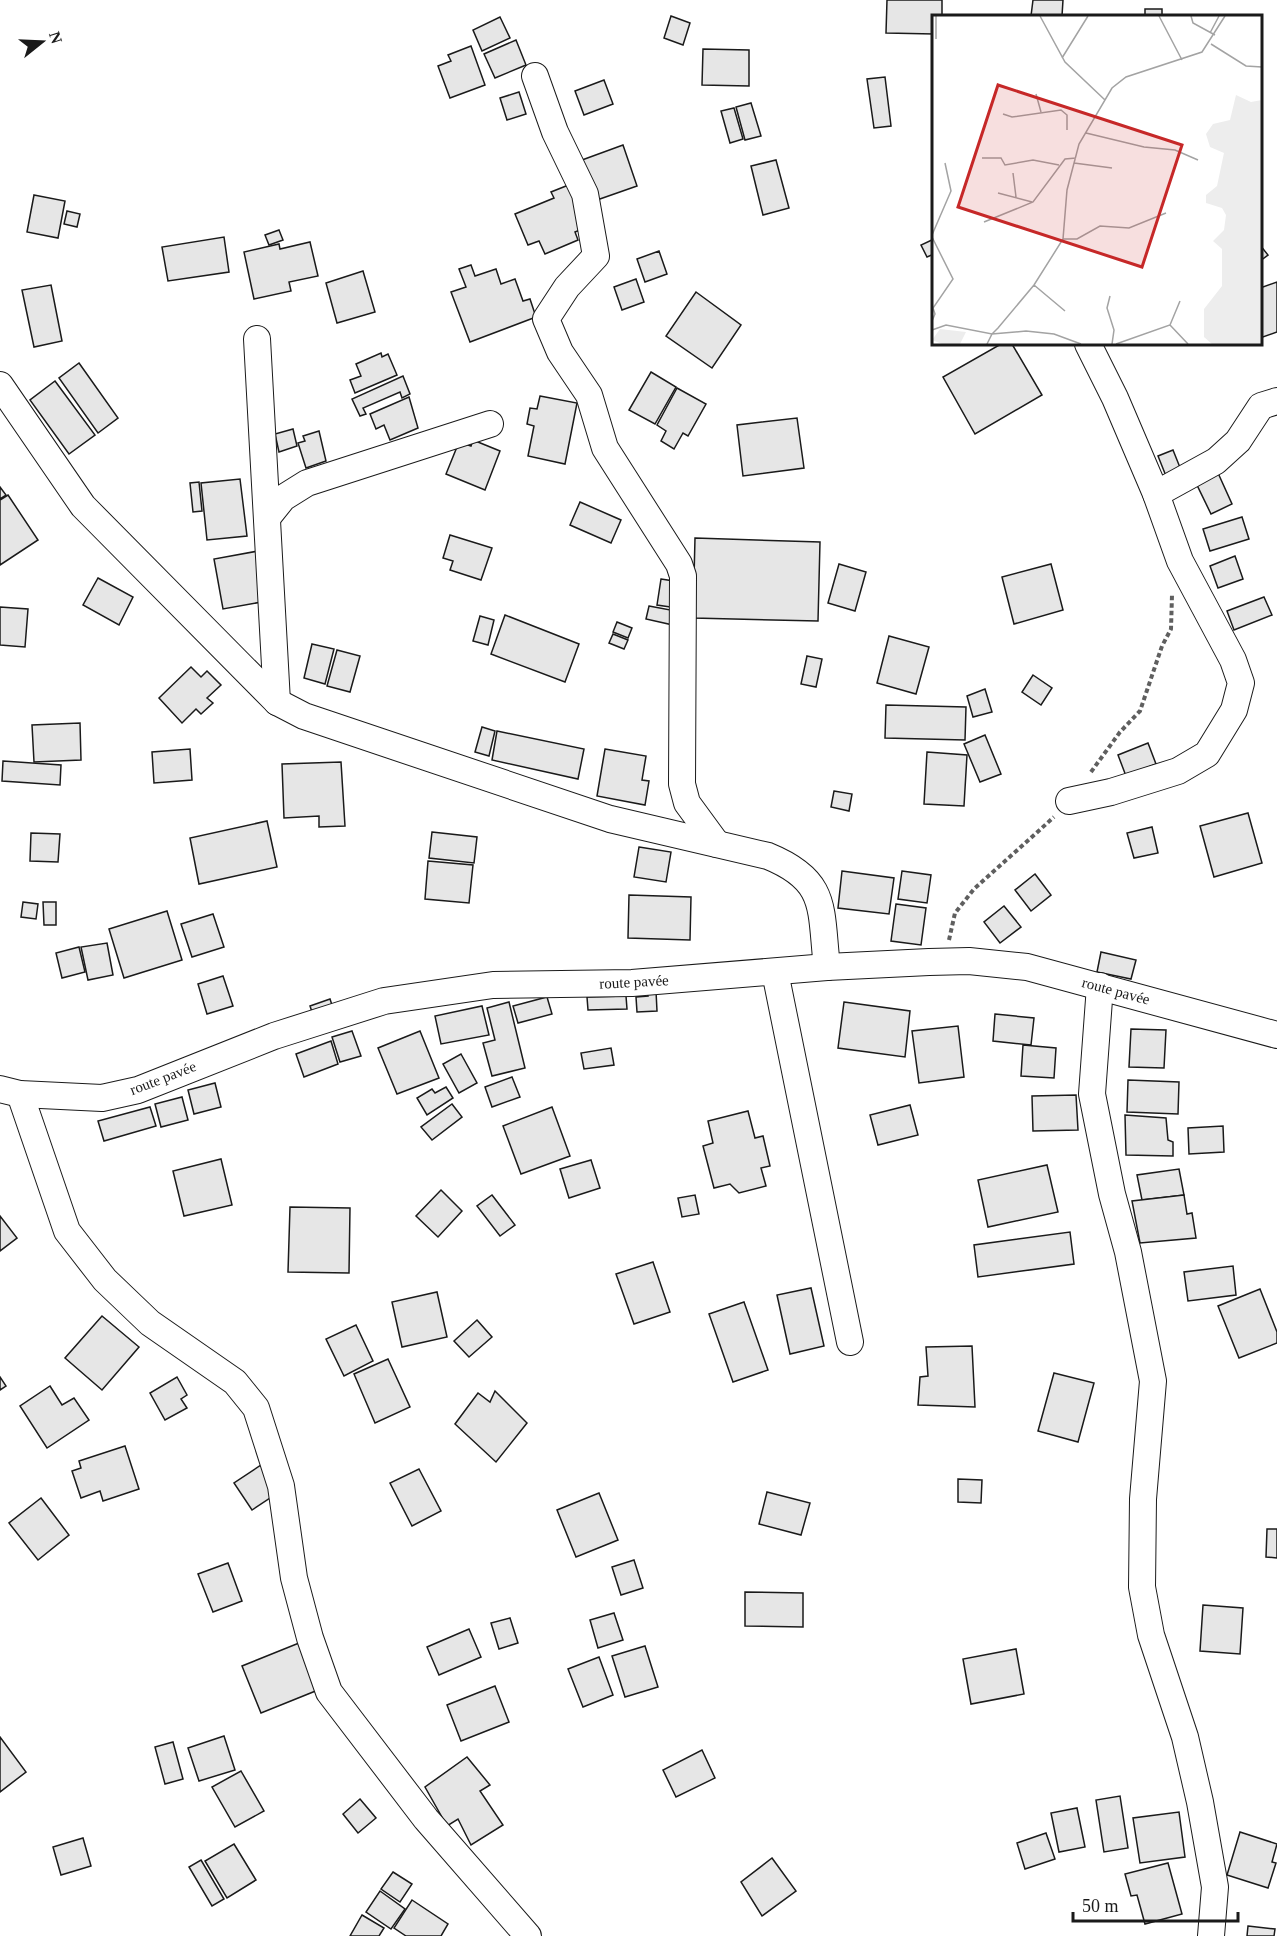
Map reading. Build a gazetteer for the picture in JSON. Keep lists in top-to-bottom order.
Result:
{
  "streets": {
    "street": ["route pavée"]
  },
  "scale_bar": "50 m",
  "north": "right"
}
